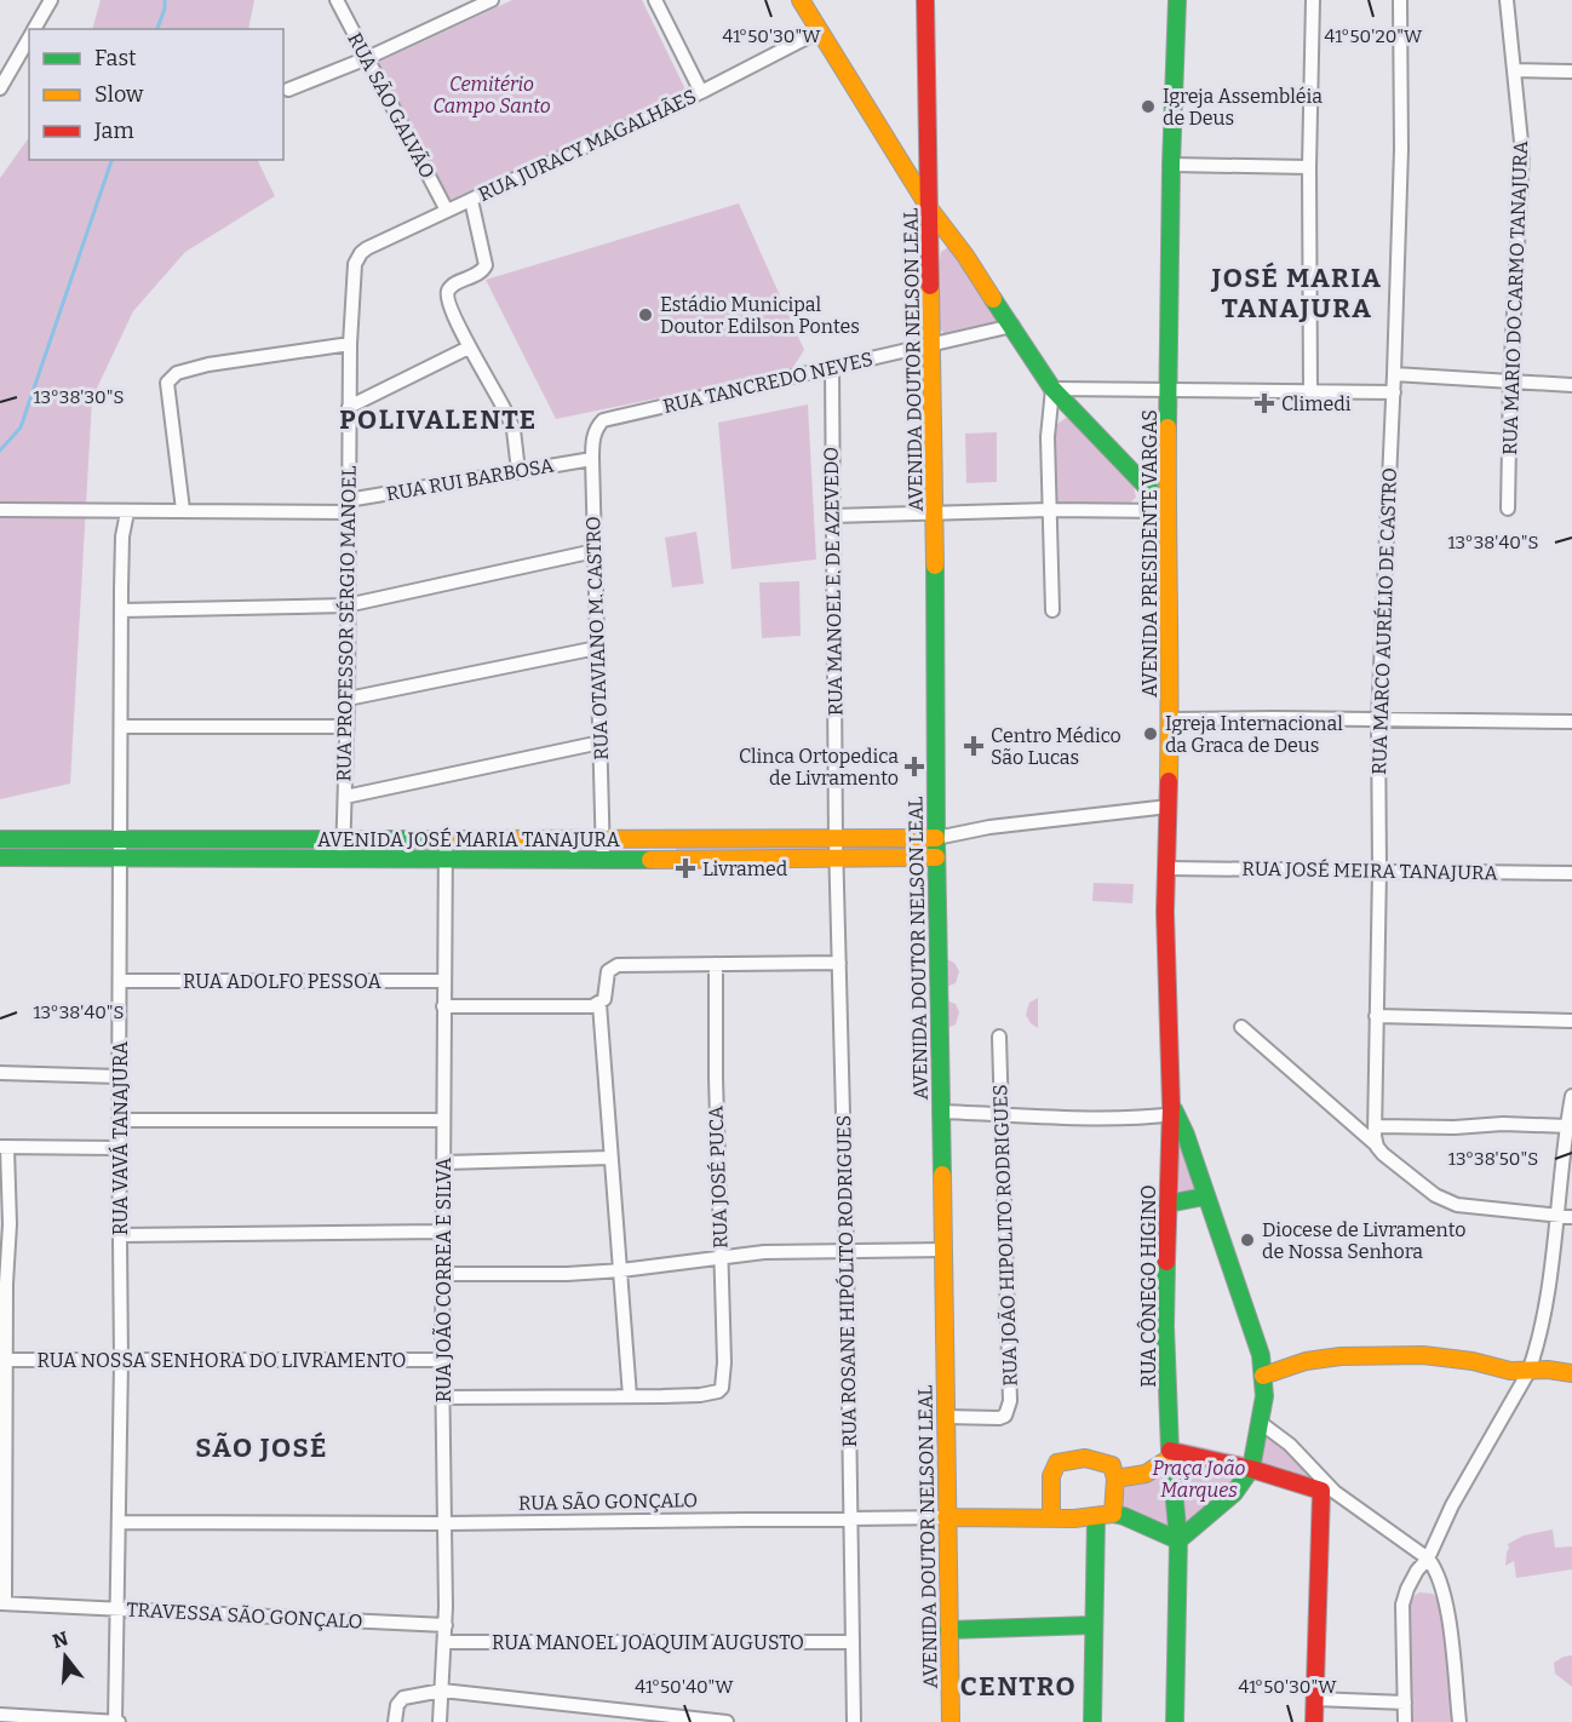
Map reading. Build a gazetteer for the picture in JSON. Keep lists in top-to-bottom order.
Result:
{
  "streets": {
    "street": [
      "RUA SÃO GALVÃO",
      "RUA JURACY MAGALHÃES",
      "RUA MARIO DO CARMO TANAJURA",
      "AVENIDA DOUTOR NELSON LEAL",
      "RUA TANCREDO NEVES",
      "RUA RUI BARBOSA",
      "AVENIDA PRESIDENTE VARGAS",
      "RUA MANOEL E. DE AZEVEDO",
      "RUA MARCO AURÉLIO DE CASTRO",
      "RUA PROFESSOR SÉRGIO MANOEL",
      "RUA OTAVIANO M. CASTRO",
      "AVENIDA JOSÉ MARIA TANAJURA",
      "RUA JOSÉ MEIRA TANAJURA",
      "RUA ADOLFO PESSOA",
      "RUA VAVÁ TANAJURA",
      "RUA JOSÉ PUCA",
      "RUA JOÃO HIPOLITO RODRIGUES",
      "RUA JOÃO CORREA E SILVA",
      "RUA ROSANE HIPÓLITO RODRIGUES",
      "RUA CÔNEGO HIGINO",
      "RUA NOSSA SENHORA DO LIVRAMENTO",
      "RUA SÃO GONÇALO",
      "TRAVESSA SÃO GONÇALO",
      "RUA MANOEL JOAQUIM AUGUSTO"
    ]
  },
  "crossings": [
    ["RUA SÃO GALVÃO", "RUA JURACY MAGALHÃES"],
    ["RUA JURACY MAGALHÃES", "RUA PROFESSOR SÉRGIO MANOEL"],
    ["AVENIDA DOUTOR NELSON LEAL", "RUA TANCREDO NEVES"],
    ["AVENIDA DOUTOR NELSON LEAL", "AVENIDA JOSÉ MARIA TANAJURA"],
    ["AVENIDA DOUTOR NELSON LEAL", "RUA JOÃO HIPOLITO RODRIGUES"],
    ["AVENIDA DOUTOR NELSON LEAL", "RUA SÃO GONÇALO"],
    ["RUA TANCREDO NEVES", "RUA MANOEL E. DE AZEVEDO"],
    ["RUA TANCREDO NEVES", "RUA OTAVIANO M. CASTRO"],
    ["RUA RUI BARBOSA", "RUA PROFESSOR SÉRGIO MANOEL"],
    ["RUA RUI BARBOSA", "RUA OTAVIANO M. CASTRO"],
    ["RUA RUI BARBOSA", "RUA VAVÁ TANAJURA"],
    ["AVENIDA PRESIDENTE VARGAS", "RUA JOSÉ MEIRA TANAJURA"],
    ["AVENIDA PRESIDENTE VARGAS", "RUA CÔNEGO HIGINO"],
    ["RUA MANOEL E. DE AZEVEDO", "AVENIDA JOSÉ MARIA TANAJURA"],
    ["RUA MANOEL E. DE AZEVEDO", "RUA ROSANE HIPÓLITO RODRIGUES"],
    ["RUA MARCO AURÉLIO DE CASTRO", "RUA JOSÉ MEIRA TANAJURA"],
    ["RUA PROFESSOR SÉRGIO MANOEL", "AVENIDA JOSÉ MARIA TANAJURA"],
    ["RUA OTAVIANO M. CASTRO", "AVENIDA JOSÉ MARIA TANAJURA"],
    ["AVENIDA JOSÉ MARIA TANAJURA", "RUA VAVÁ TANAJURA"],
    ["AVENIDA JOSÉ MARIA TANAJURA", "RUA JOÃO CORREA E SILVA"],
    ["AVENIDA JOSÉ MARIA TANAJURA", "RUA ROSANE HIPÓLITO RODRIGUES"],
    ["RUA ADOLFO PESSOA", "RUA VAVÁ TANAJURA"],
    ["RUA ADOLFO PESSOA", "RUA JOÃO CORREA E SILVA"],
    ["RUA VAVÁ TANAJURA", "RUA NOSSA SENHORA DO LIVRAMENTO"],
    ["RUA VAVÁ TANAJURA", "RUA SÃO GONÇALO"],
    ["RUA VAVÁ TANAJURA", "TRAVESSA SÃO GONÇALO"],
    ["RUA JOÃO CORREA E SILVA", "RUA NOSSA SENHORA DO LIVRAMENTO"],
    ["RUA JOÃO CORREA E SILVA", "RUA SÃO GONÇALO"],
    ["RUA JOÃO CORREA E SILVA", "TRAVESSA SÃO GONÇALO"],
    ["RUA JOÃO CORREA E SILVA", "RUA MANOEL JOAQUIM AUGUSTO"],
    ["RUA ROSANE HIPÓLITO RODRIGUES", "RUA SÃO GONÇALO"],
    ["RUA ROSANE HIPÓLITO RODRIGUES", "RUA MANOEL JOAQUIM AUGUSTO"]
  ],
  "districts": [
    "JOSÉ MARIA TANAJURA",
    "POLIVALENTE",
    "SÃO JOSÉ",
    "CENTRO"
  ],
  "parks": ["Cemitério Campo Santo", "Praça João Marques"],
  "places": {
    "other": [
      "Igreja Assembléia de Deus",
      "Estádio Municipal Doutor Edilson Pontes",
      "Igreja Internacional da Graca de Deus",
      "Diocese de Livramento de Nossa Senhora"
    ],
    "health": [
      "Climedi",
      "Centro Médico São Lucas",
      "Clinca Ortopedica de Livramento",
      "Livramed"
    ]
  },
  "legend": ["Fast", "Slow", "Jam"],
  "north": "top",
  "coordinates": [
    "41°50'30\"W",
    "41°50'20\"W",
    "13°38'30\"S",
    "13°38'40\"S",
    "13°38'50\"S",
    "41°50'40\"W"
  ]
}
